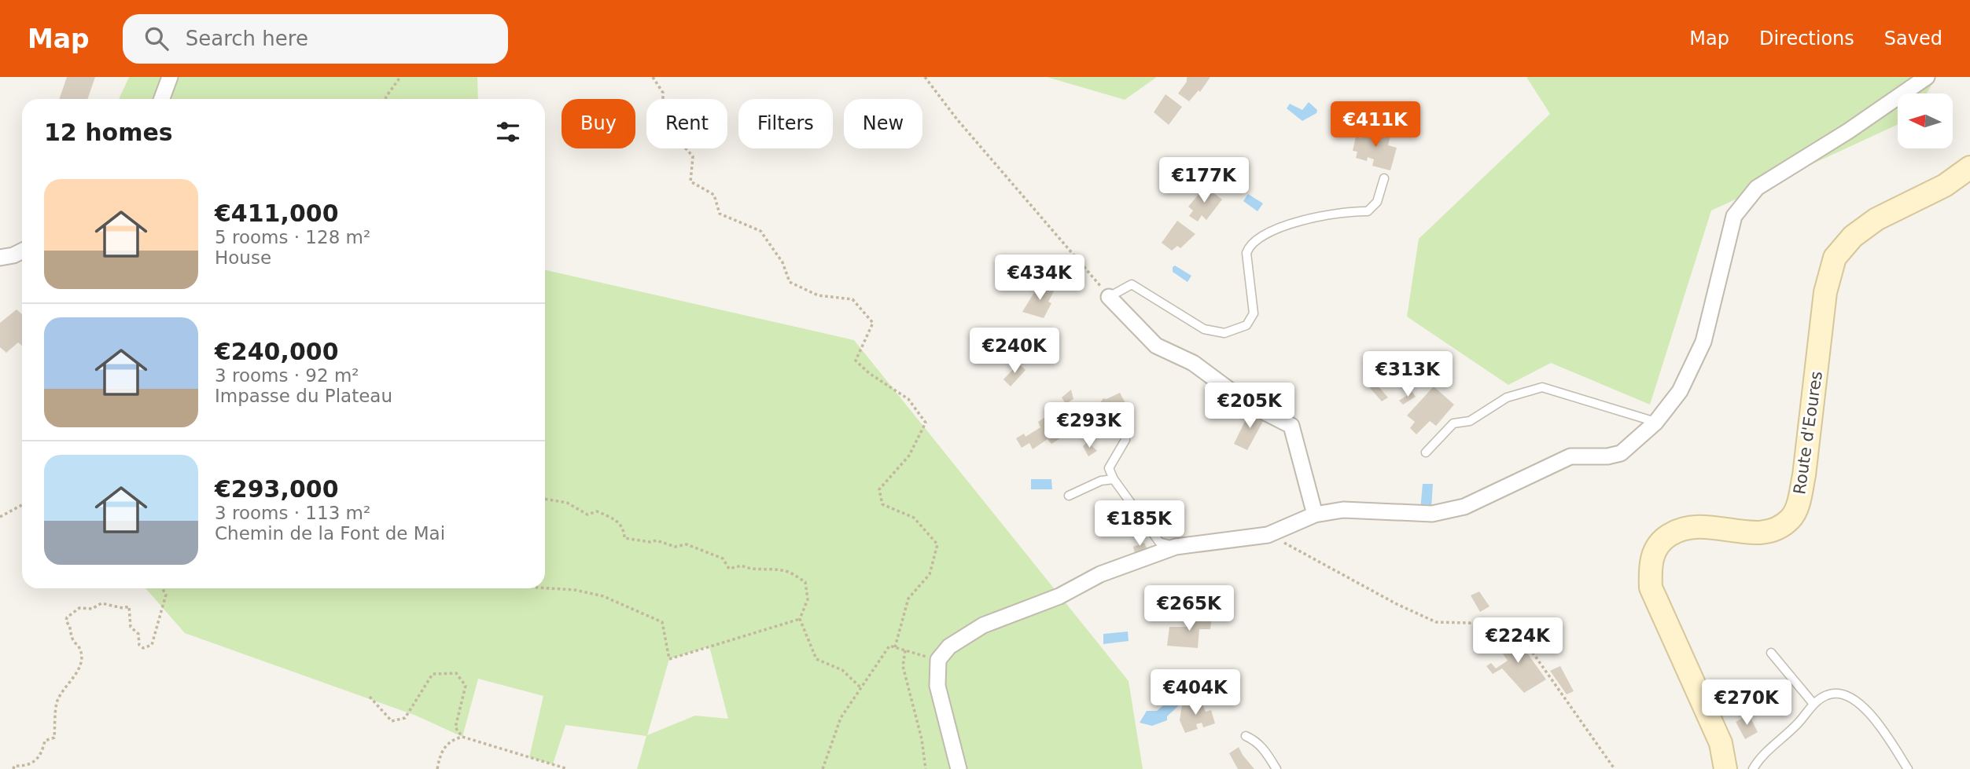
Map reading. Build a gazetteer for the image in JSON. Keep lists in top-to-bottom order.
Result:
{
  "streets": {
    "street": ["Route d'Eoures"]
  },
  "north": "left",
  "page": {
    "header": "Map",
    "search": "Search here",
    "nav": ["Map", "Directions", "Saved"],
    "chip": [
      "Buy",
      "Rent",
      "Filters",
      "New"
    ],
    "heading": "12 homes",
    "price": [
      "€411K",
      "€177K",
      "€434K",
      "€240K",
      "€313K",
      "€205K",
      "€293K",
      "€185K",
      "€265K",
      "€224K",
      "€404K",
      "€270K"
    ],
    "list": [
      {
        "name": "€411,000",
        "note": "5 rooms · 128 m² · House"
      },
      {
        "name": "€240,000",
        "note": "3 rooms · 92 m² · Impasse du Plateau"
      },
      {
        "name": "€293,000",
        "note": "3 rooms · 113 m² · Chemin de la Font de Mai"
      }
    ]
  }
}
